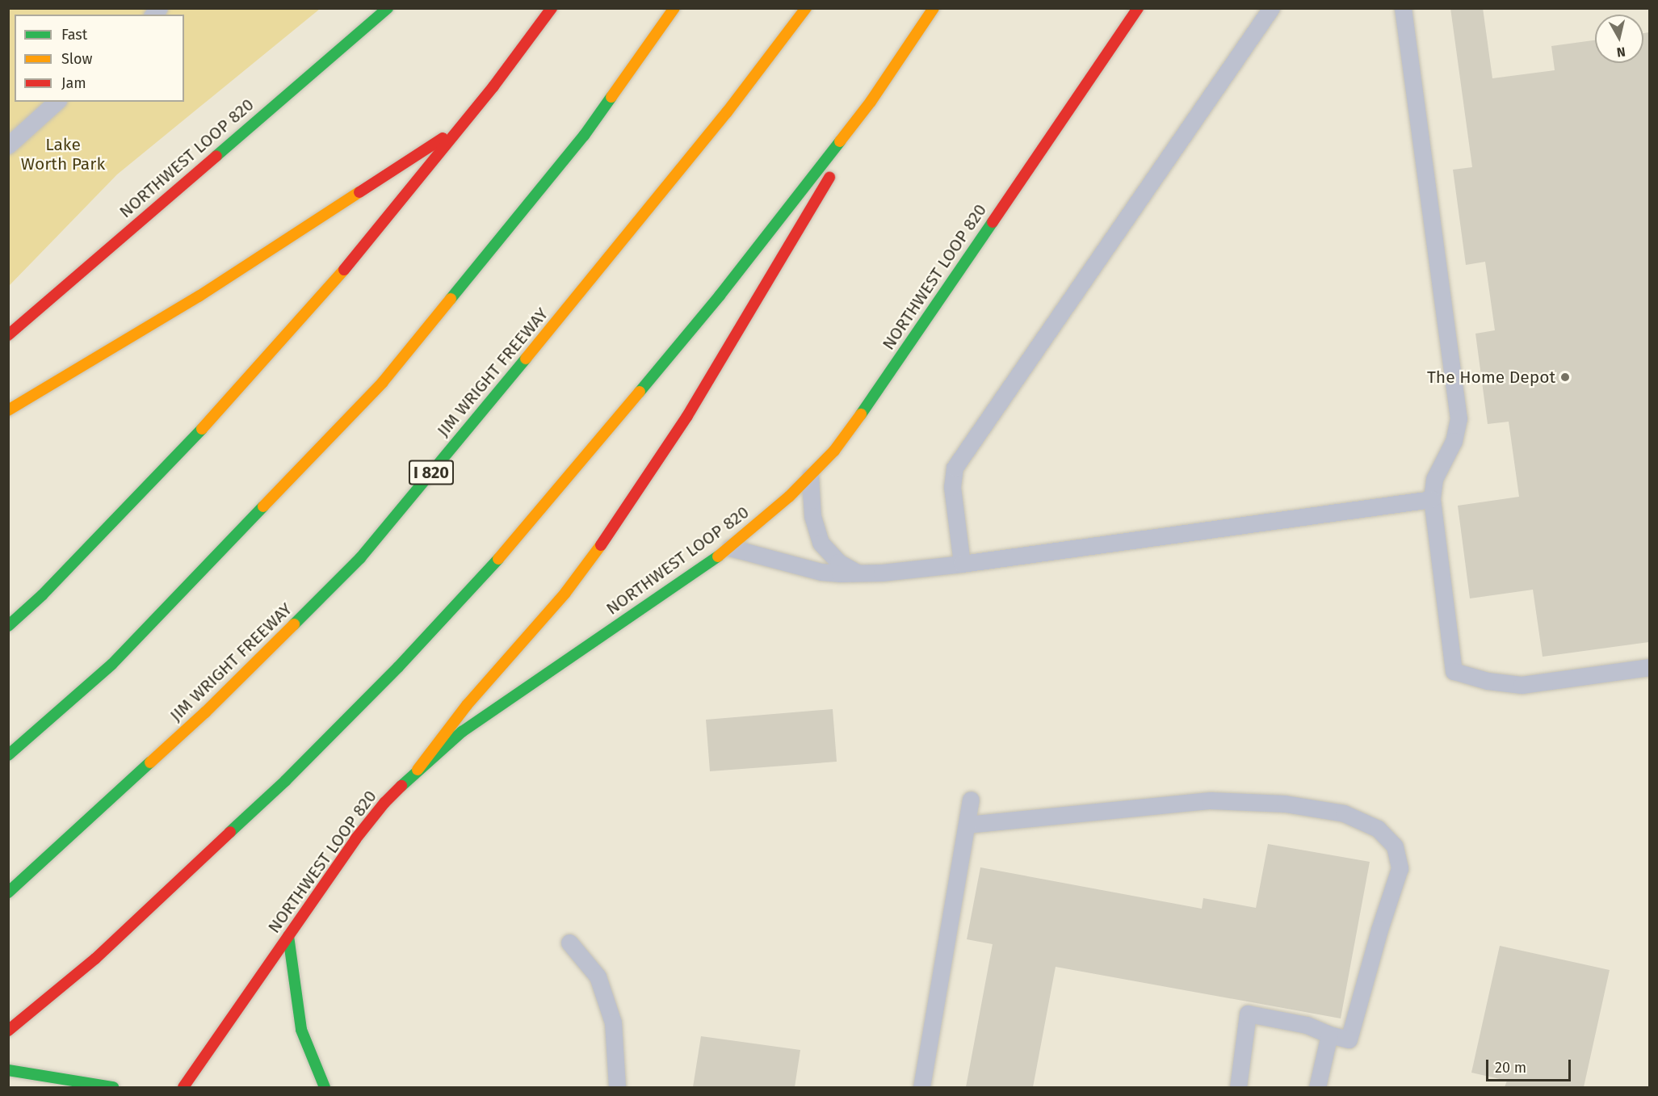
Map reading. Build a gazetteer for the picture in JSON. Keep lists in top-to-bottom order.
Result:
{
  "streets": {
    "main road": ["NORTHWEST LOOP 820", "JIM WRIGHT FREEWAY", "I 820"]
  },
  "parks": ["Lake Worth Park"],
  "places": ["The Home Depot"],
  "legend": ["Fast", "Slow", "Jam"],
  "scale_bar": "20 m",
  "north": "bottom"
}
